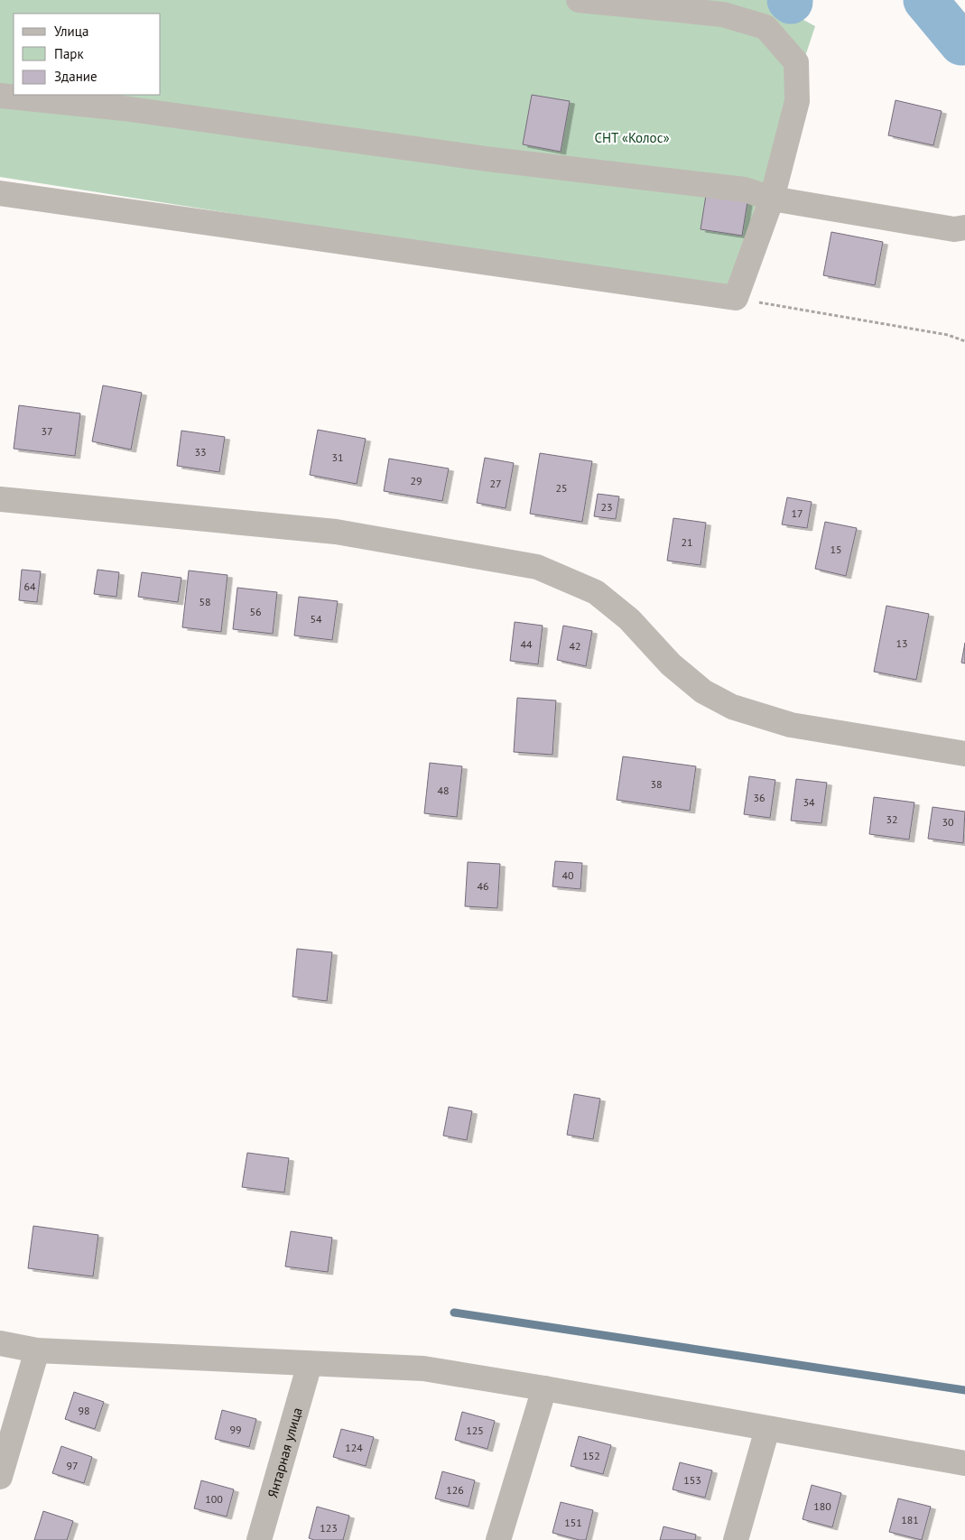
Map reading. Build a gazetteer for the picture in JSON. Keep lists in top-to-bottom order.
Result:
{
  "streets": {
    "street": ["Янтарная улица"]
  },
  "parks": ["СНТ «Колос»"],
  "house_numbers": [
    "37",
    "33",
    "31",
    "29",
    "27",
    "25",
    "23",
    "17",
    "21",
    "15",
    "64",
    "58",
    "56",
    "54",
    "13",
    "44",
    "42",
    "38",
    "48",
    "36",
    "34",
    "32",
    "30",
    "40",
    "46",
    "98",
    "99",
    "125",
    "124",
    "152",
    "97",
    "153",
    "126",
    "100",
    "180",
    "181",
    "151",
    "123"
  ],
  "legend": ["Улица", "Парк", "Здание"]
}
